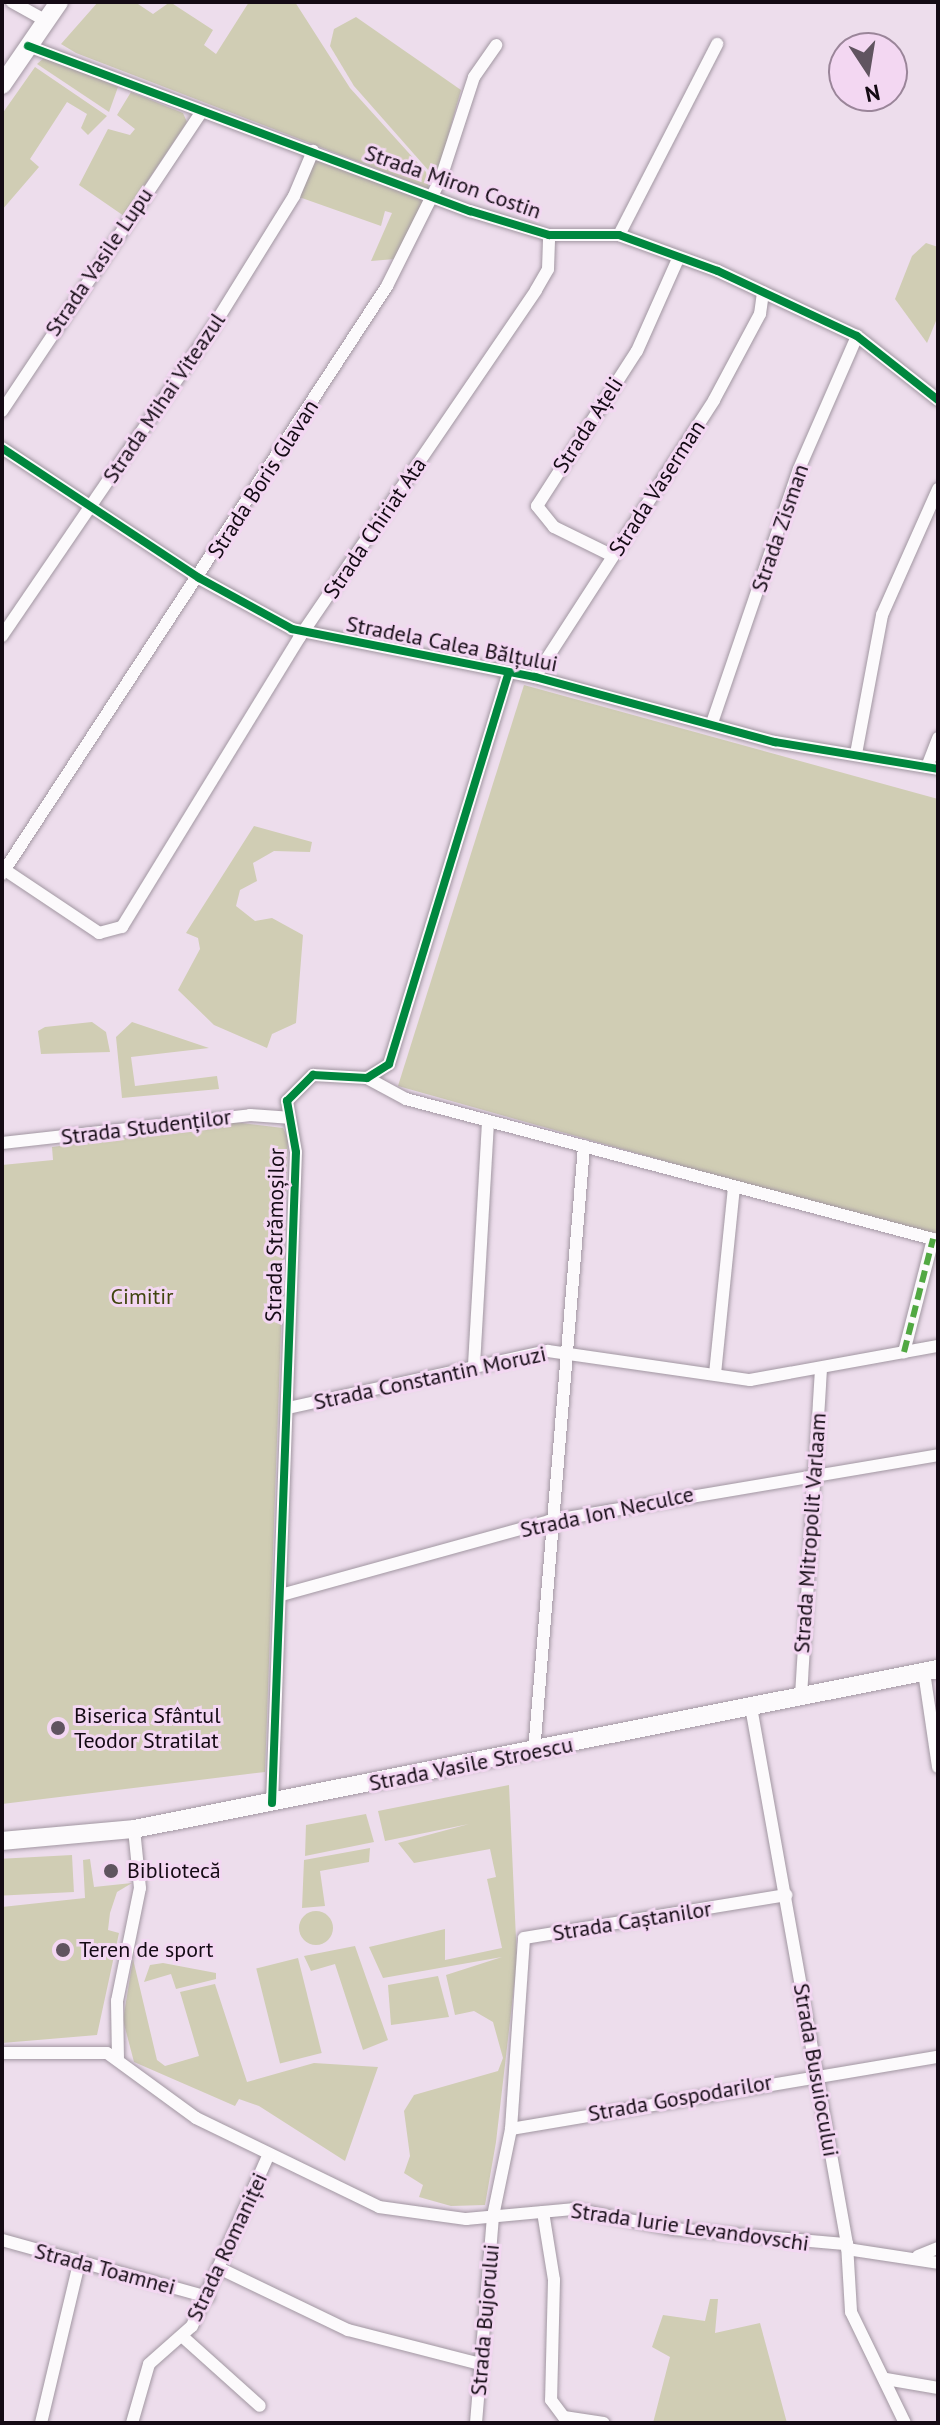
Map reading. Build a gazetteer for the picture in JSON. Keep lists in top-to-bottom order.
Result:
{
  "streets": {
    "main road": ["Strada Vasile Stroescu"],
    "street": [
      "Strada Miron Costin",
      "Strada Vasile Lupu",
      "Strada Mihai Viteazul",
      "Strada Ațeli",
      "Strada Boris Glavan",
      "Strada Vaserman",
      "Strada Chiriat Ata",
      "Strada Zisman",
      "Stradela Calea Bălțului",
      "Strada Studenților",
      "Strada Strămoșilor",
      "Strada Constantin Moruzi",
      "Strada Ion Neculce",
      "Strada Mitropolit Varlaam",
      "Strada Caștanilor",
      "Strada Busuiocului",
      "Strada Gospodarilor",
      "Strada Iurie Levandovschi",
      "Strada Romaniței",
      "Strada Toamnei",
      "Strada Bujorului"
    ]
  },
  "crossings": [
    ["Strada Miron Costin", "Strada Vasile Lupu"],
    ["Strada Miron Costin", "Strada Mihai Viteazul"],
    ["Strada Miron Costin", "Strada Ațeli"],
    ["Strada Miron Costin", "Strada Boris Glavan"],
    ["Strada Miron Costin", "Strada Vaserman"],
    ["Strada Miron Costin", "Strada Chiriat Ata"],
    ["Strada Miron Costin", "Strada Zisman"],
    ["Strada Mihai Viteazul", "Stradela Calea Bălțului"],
    ["Strada Ațeli", "Strada Vaserman"],
    ["Strada Boris Glavan", "Strada Chiriat Ata"],
    ["Strada Boris Glavan", "Stradela Calea Bălțului"],
    ["Strada Vaserman", "Stradela Calea Bălțului"],
    ["Strada Chiriat Ata", "Stradela Calea Bălțului"],
    ["Strada Zisman", "Stradela Calea Bălțului"],
    ["Strada Studenților", "Strada Strămoșilor"],
    ["Strada Strămoșilor", "Strada Constantin Moruzi"],
    ["Strada Strămoșilor", "Strada Ion Neculce"],
    ["Strada Strămoșilor", "Strada Vasile Stroescu"],
    ["Strada Constantin Moruzi", "Strada Mitropolit Varlaam"],
    ["Strada Ion Neculce", "Strada Mitropolit Varlaam"],
    ["Strada Mitropolit Varlaam", "Strada Vasile Stroescu"],
    ["Strada Vasile Stroescu", "Strada Busuiocului"],
    ["Strada Caștanilor", "Strada Busuiocului"],
    ["Strada Caștanilor", "Strada Gospodarilor"],
    ["Strada Busuiocului", "Strada Gospodarilor"],
    ["Strada Busuiocului", "Strada Iurie Levandovschi"],
    ["Strada Iurie Levandovschi", "Strada Romaniței"],
    ["Strada Iurie Levandovschi", "Strada Bujorului"],
    ["Strada Romaniței", "Strada Toamnei"]
  ],
  "parks": ["Cimitir"],
  "places": ["Biserica Sfântul Teodor Stratilat", "Bibliotecă", "Teren de sport"],
  "north": "bottom"
}
